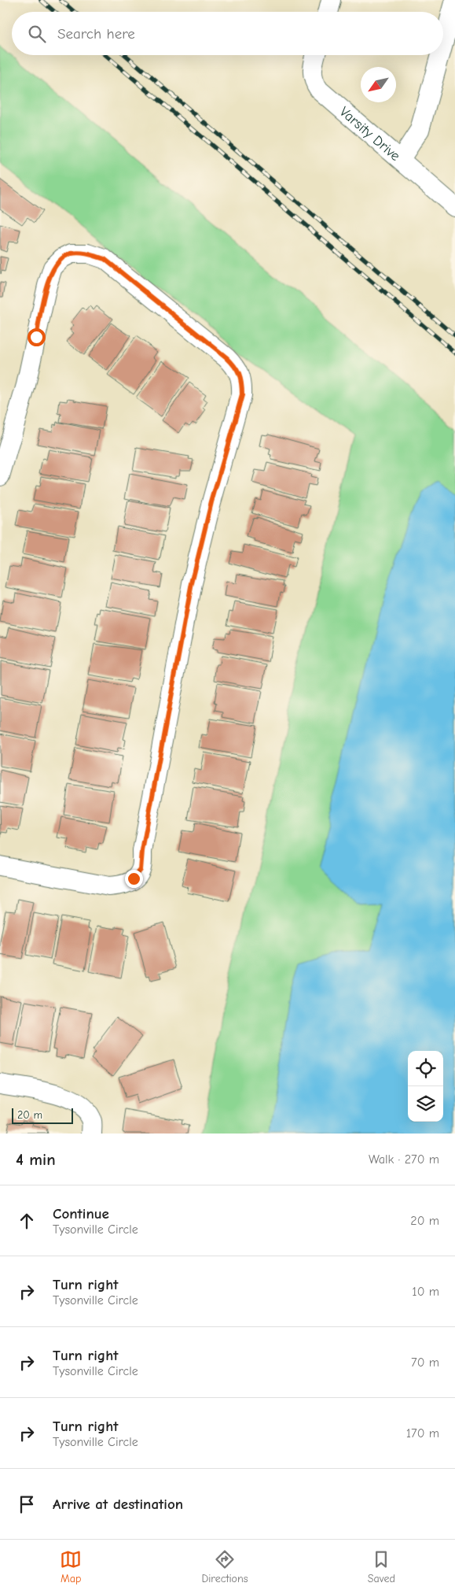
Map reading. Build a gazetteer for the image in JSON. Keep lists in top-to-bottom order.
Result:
{
  "streets": {
    "street": ["Varsity Drive"]
  },
  "scale_bar": "20 m",
  "north": "bottom left",
  "page": {
    "search": "Search here",
    "scale": "20 m",
    "heading": ["4 min", "Walk · 270 m"],
    "list": [
      ["Continue", "Tysonville Circle", "20 m"],
      ["Turn right", "Tysonville Circle", "10 m"],
      ["Turn right", "Tysonville Circle", "70 m"],
      ["Turn right", "Tysonville Circle", "170 m"],
      "Arrive at destination"
    ],
    "nav": ["Map", "Directions", "Saved"]
  }
}
